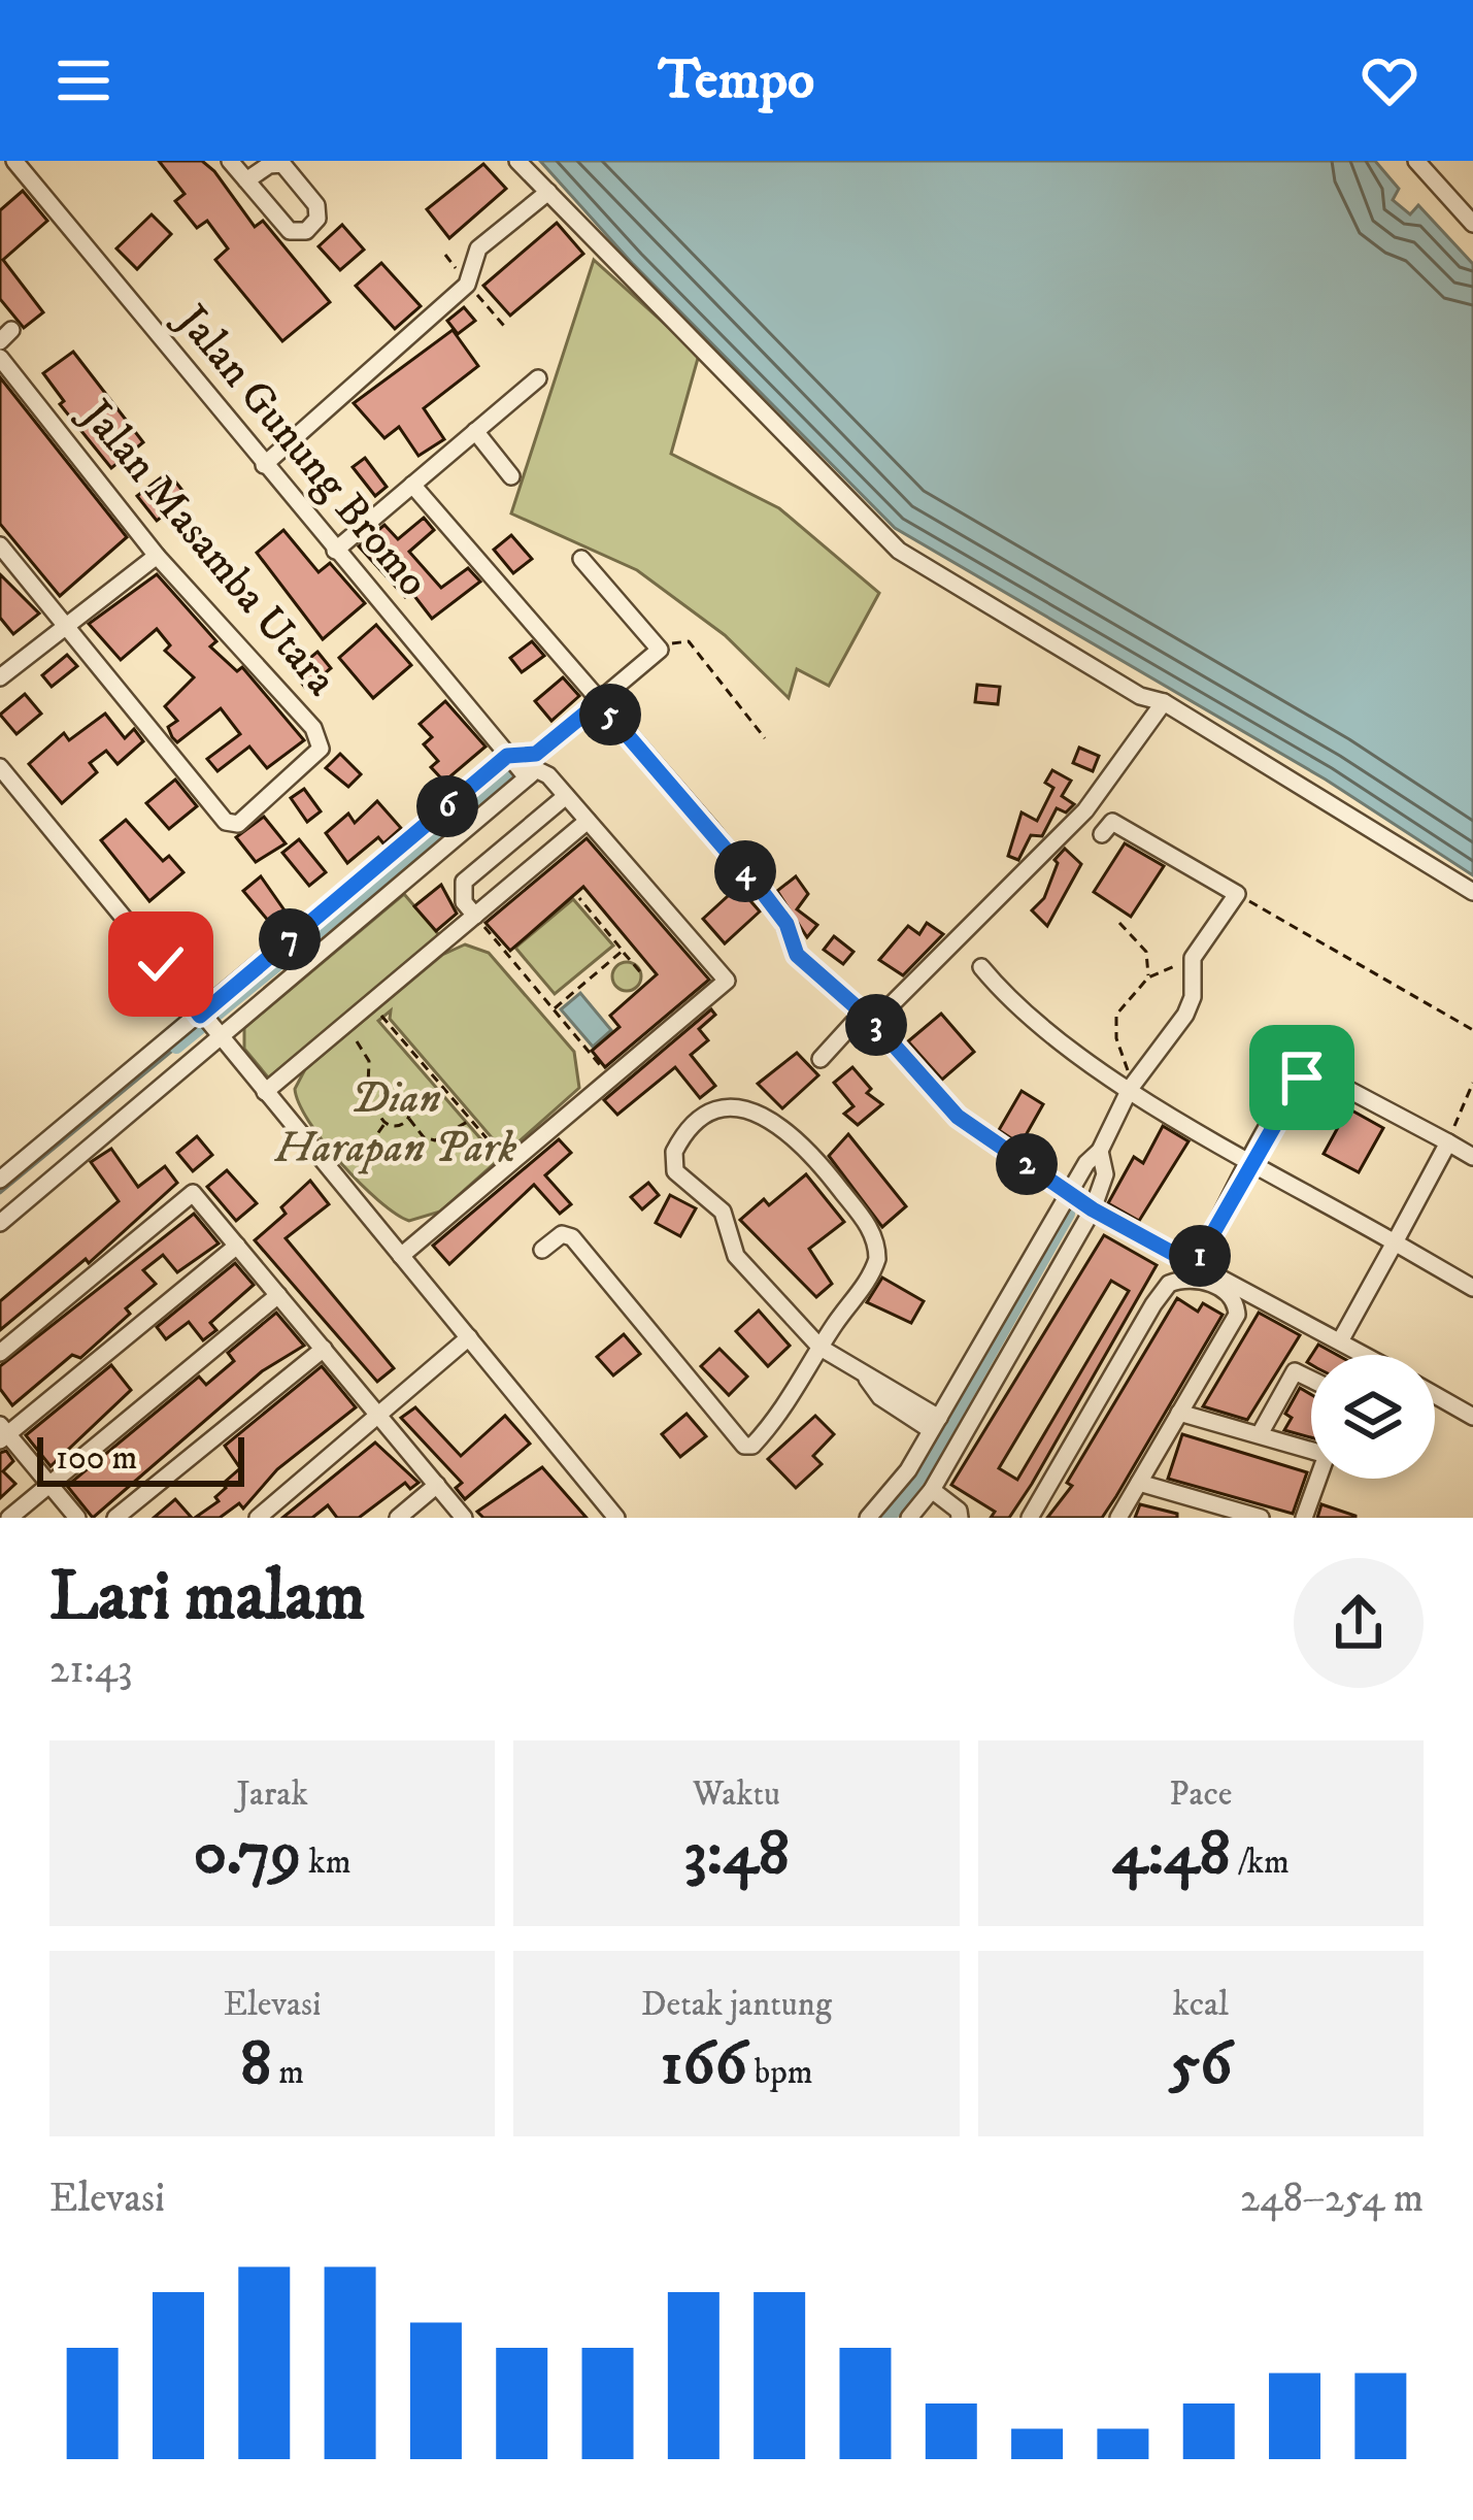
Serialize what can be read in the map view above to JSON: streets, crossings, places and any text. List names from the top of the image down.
{
  "streets": {
    "street": ["Jalan Gunung Bromo", "Jalan Masamba Utara"]
  },
  "parks": ["Dian Harapan Park"],
  "scale_bar": "100 m",
  "page": {
    "header": "Tempo",
    "pins": [
      "5",
      "6",
      "4",
      "7",
      "3",
      "2",
      "1"
    ],
    "scale": "100 m",
    "heading": ["Lari malam", "21:43"],
    "stats": [
      ["Jarak", "0.79 km"],
      ["Waktu", "3:48"],
      ["Pace", "4:48 /km"],
      ["Elevasi", "8 m"],
      ["Detak jantung", "166 bpm"],
      ["kcal", "56"]
    ],
    "chart": ["Elevasi", "248–254 m"]
  }
}
